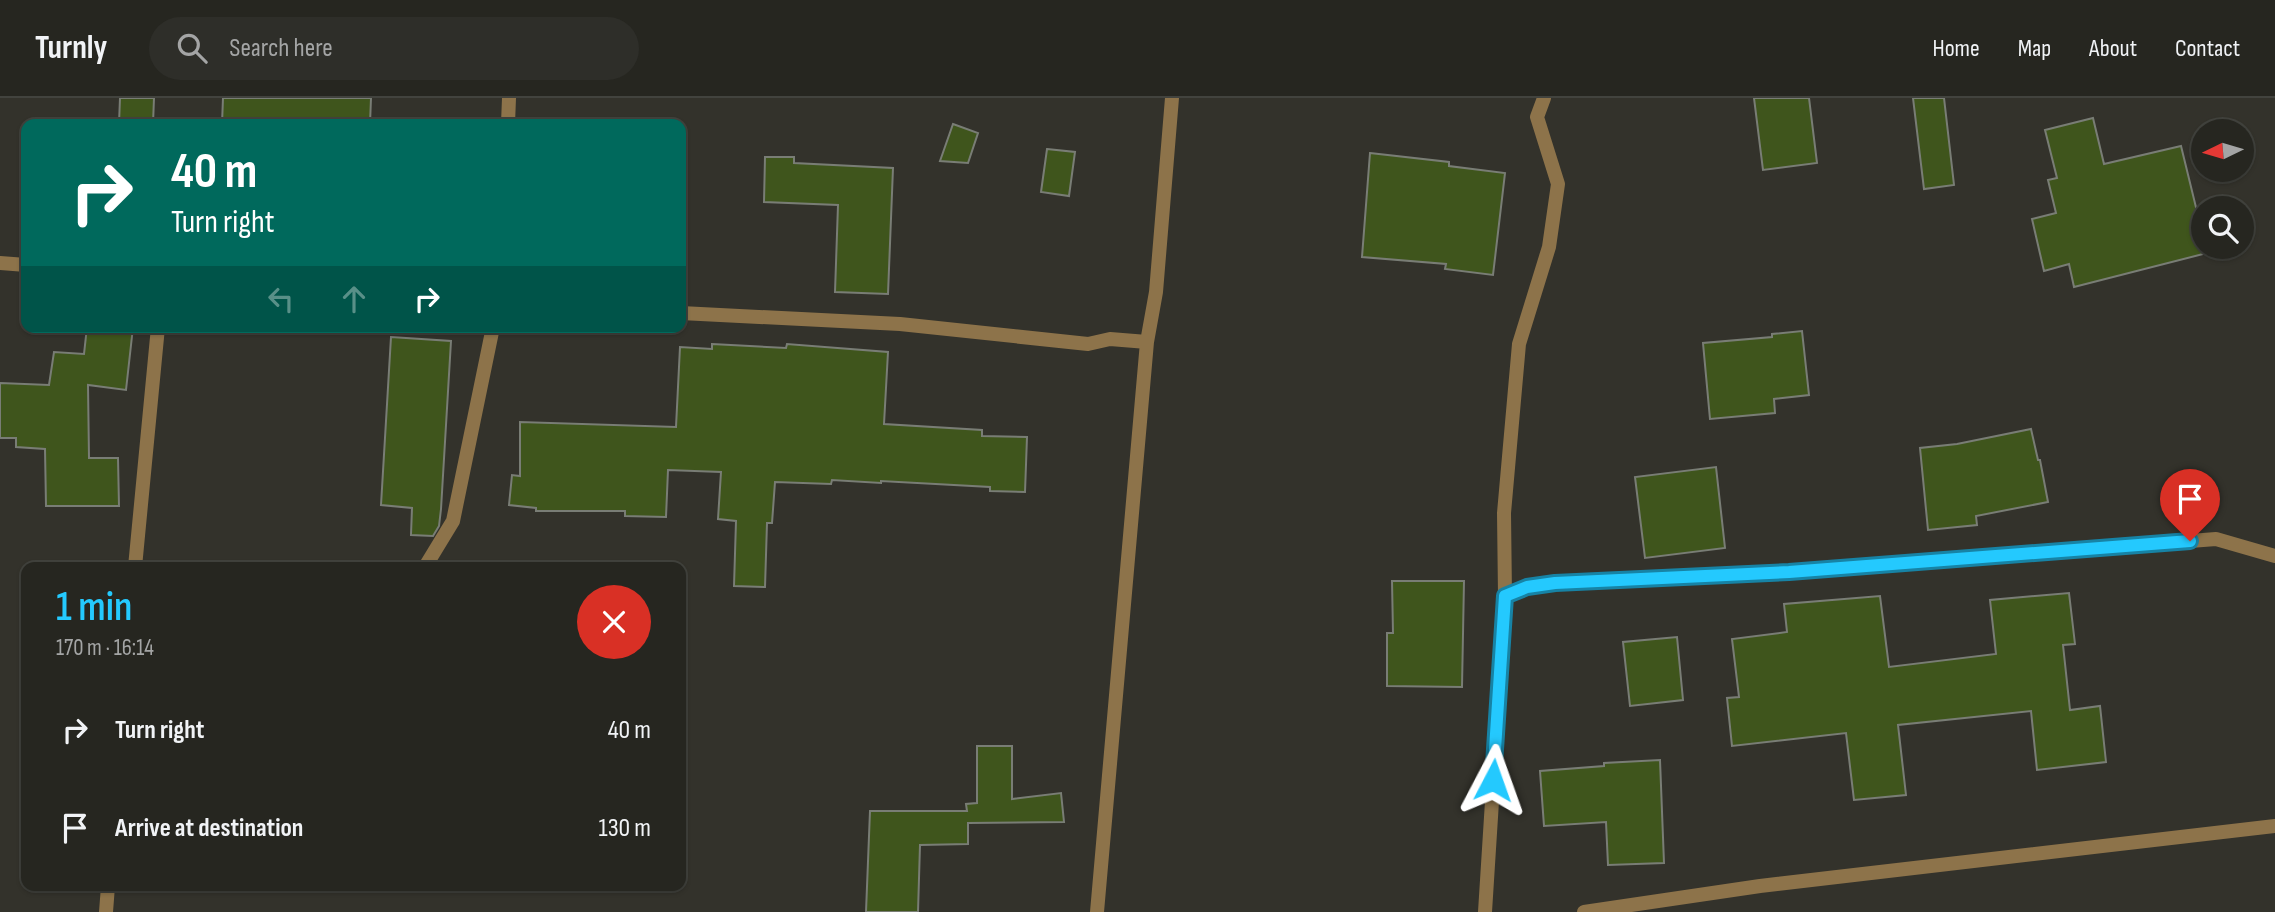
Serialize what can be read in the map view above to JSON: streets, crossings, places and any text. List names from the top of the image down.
{
  "north": "left",
  "page": {
    "header": "Turnly",
    "search": "Search here",
    "nav": [
      "Home",
      "Map",
      "About",
      "Contact"
    ],
    "turn": ["40 m", "Turn right"],
    "heading": ["1 min", "170 m · 16:14"],
    "list": [
      {
        "name": "Turn right",
        "value": "40 m"
      },
      {
        "name": "Arrive at destination",
        "value": "130 m"
      }
    ]
  }
}
